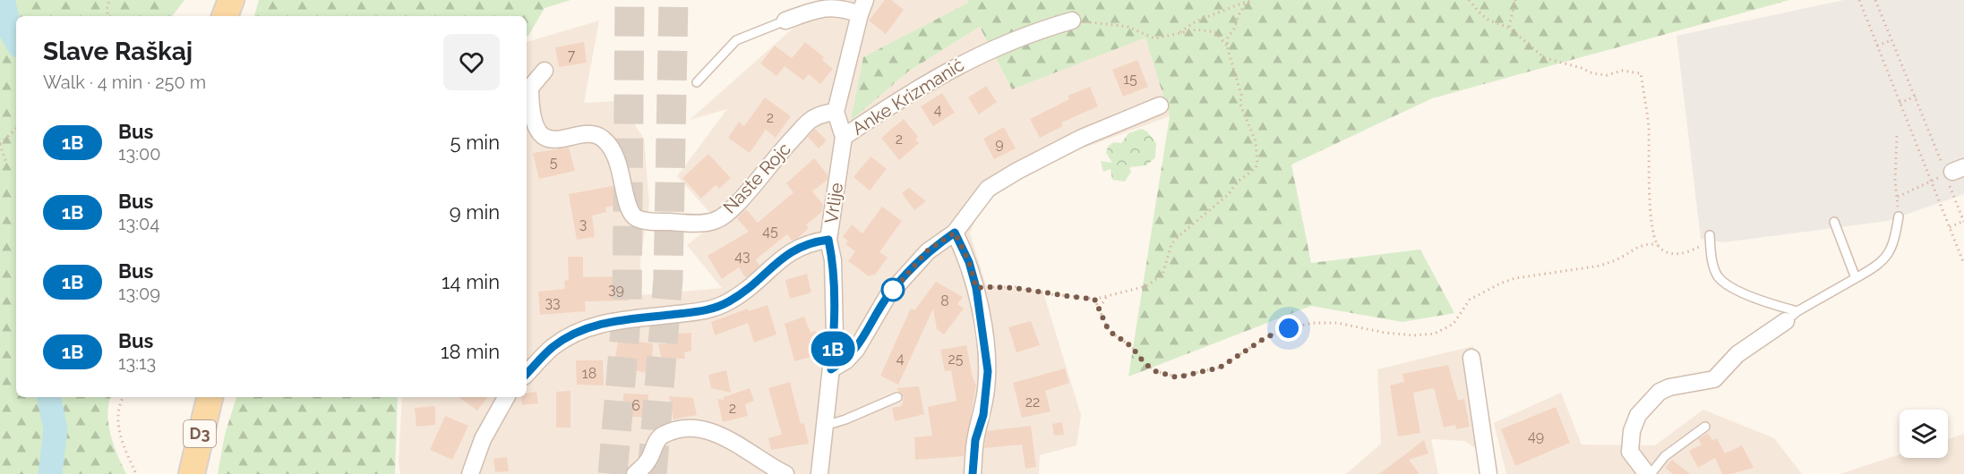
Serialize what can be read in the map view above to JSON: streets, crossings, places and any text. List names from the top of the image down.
{
  "streets": {
    "main road": ["D3"],
    "street": ["Anke Krizmanić", "Naste Rojc", "Vrlije"]
  },
  "crossings": [
    ["Anke Krizmanić", "Vrlije"],
    ["Naste Rojc", "Vrlije"]
  ],
  "lines": ["bus line 1B"],
  "house_numbers": [
    "7",
    "15",
    "4",
    "2",
    "2",
    "9",
    "5",
    "3",
    "45",
    "43",
    "39",
    "8",
    "33",
    "4",
    "25",
    "18",
    "22",
    "6",
    "2",
    "49"
  ],
  "page": {
    "on_map": "1B",
    "heading": ["Slave Raškaj", "Walk · 4 min · 250 m"],
    "list": [
      {
        "mark": "1B",
        "name": "Bus",
        "note": "13:00",
        "value": "5 min"
      },
      {
        "mark": "1B",
        "name": "Bus",
        "note": "13:04",
        "value": "9 min"
      },
      {
        "mark": "1B",
        "name": "Bus",
        "note": "13:09",
        "value": "14 min"
      },
      {
        "mark": "1B",
        "name": "Bus",
        "note": "13:13",
        "value": "18 min"
      }
    ]
  }
}
